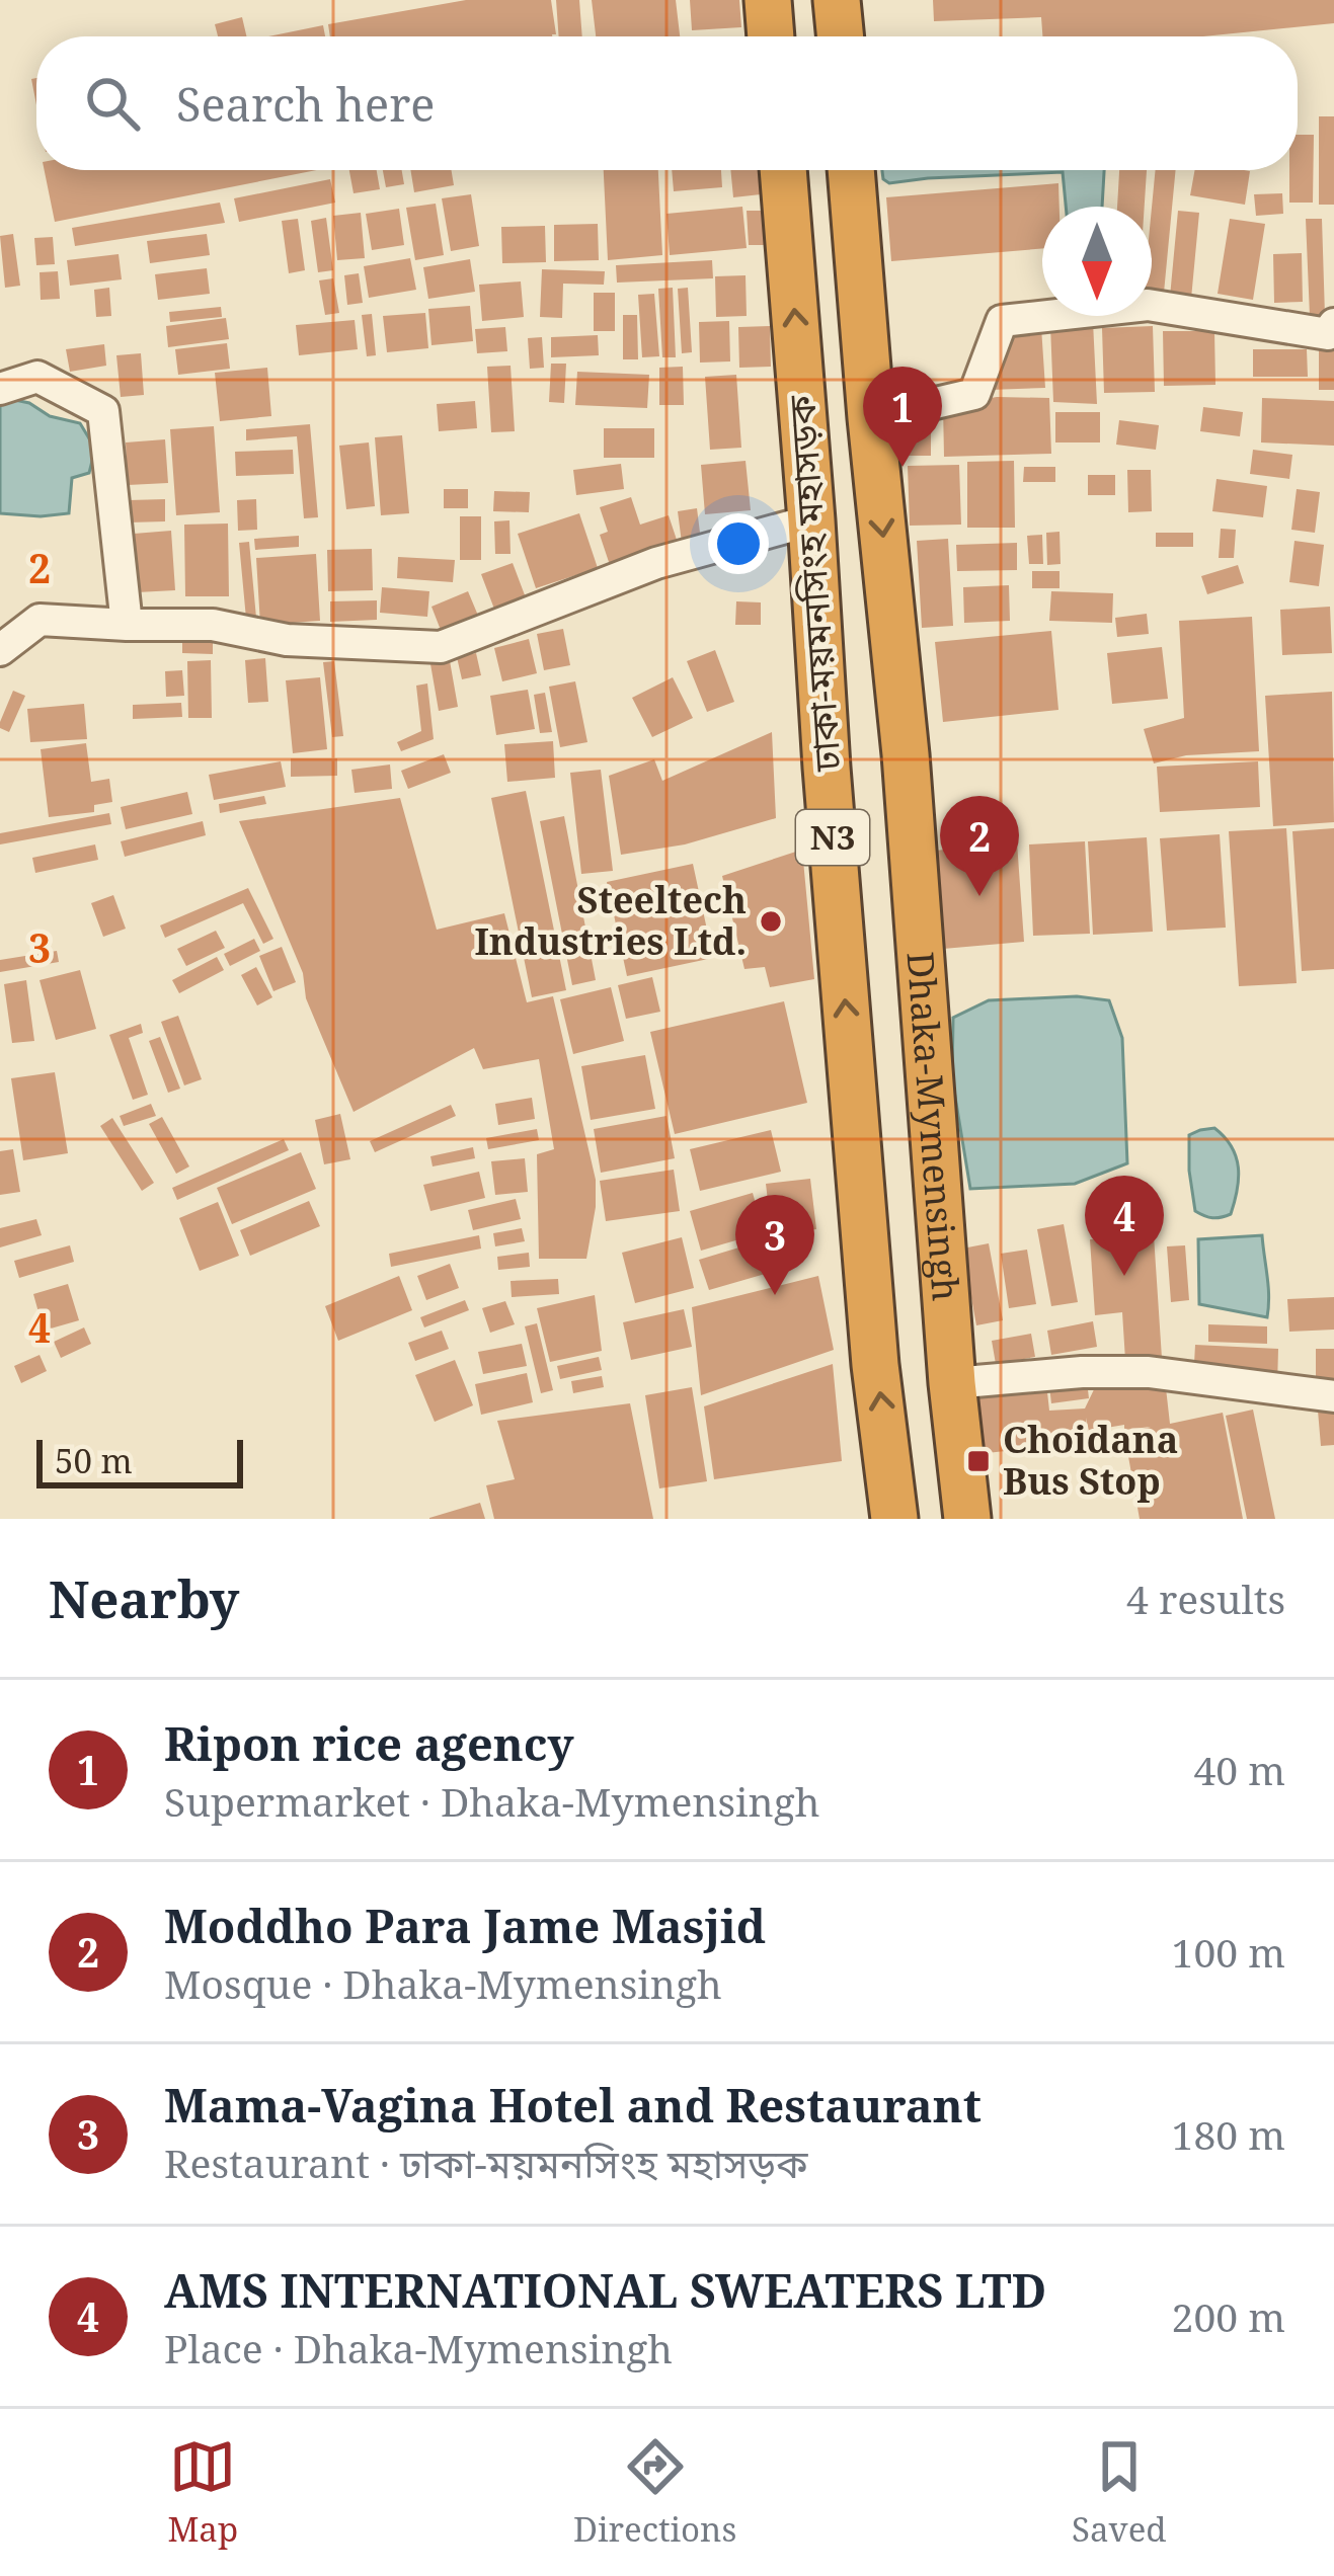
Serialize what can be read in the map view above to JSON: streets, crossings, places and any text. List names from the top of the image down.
{
  "streets": {
    "highway": ["ঢাকা-ময়মনসিংহ মহাসড়ক", "N3", "Dhaka-Mymensingh"]
  },
  "one_way": ["ঢাকা-ময়মনসিংহ মহাসড়ক", "Dhaka-Mymensingh"],
  "places": {
    "other": ["Steeltech Industries Ltd."],
    "transit": ["Choidana Bus Stop"]
  },
  "scale_bar": "50 m",
  "north": "bottom",
  "page": {
    "search": "Search here",
    "pins": [
      "1",
      "2",
      "4",
      "3"
    ],
    "scale": "50 m",
    "heading": ["Nearby", "4 results"],
    "list": [
      {
        "mark": "1",
        "name": "Ripon rice agency",
        "note": "Supermarket · Dhaka-Mymensingh",
        "value": "40 m"
      },
      {
        "mark": "2",
        "name": "Moddho Para Jame Masjid",
        "note": "Mosque · Dhaka-Mymensingh",
        "value": "100 m"
      },
      {
        "mark": "3",
        "name": "Mama-Vagina Hotel and Restaurant",
        "note": "Restaurant · ঢাকা-ময়মনসিংহ মহাসড়ক",
        "value": "180 m"
      },
      {
        "mark": "4",
        "name": "AMS INTERNATIONAL SWEATERS LTD",
        "note": "Place · Dhaka-Mymensingh",
        "value": "200 m"
      }
    ],
    "nav": ["Map", "Directions", "Saved"]
  },
  "grid": {
    "rows": ["2", "3", "4"]
  }
}
